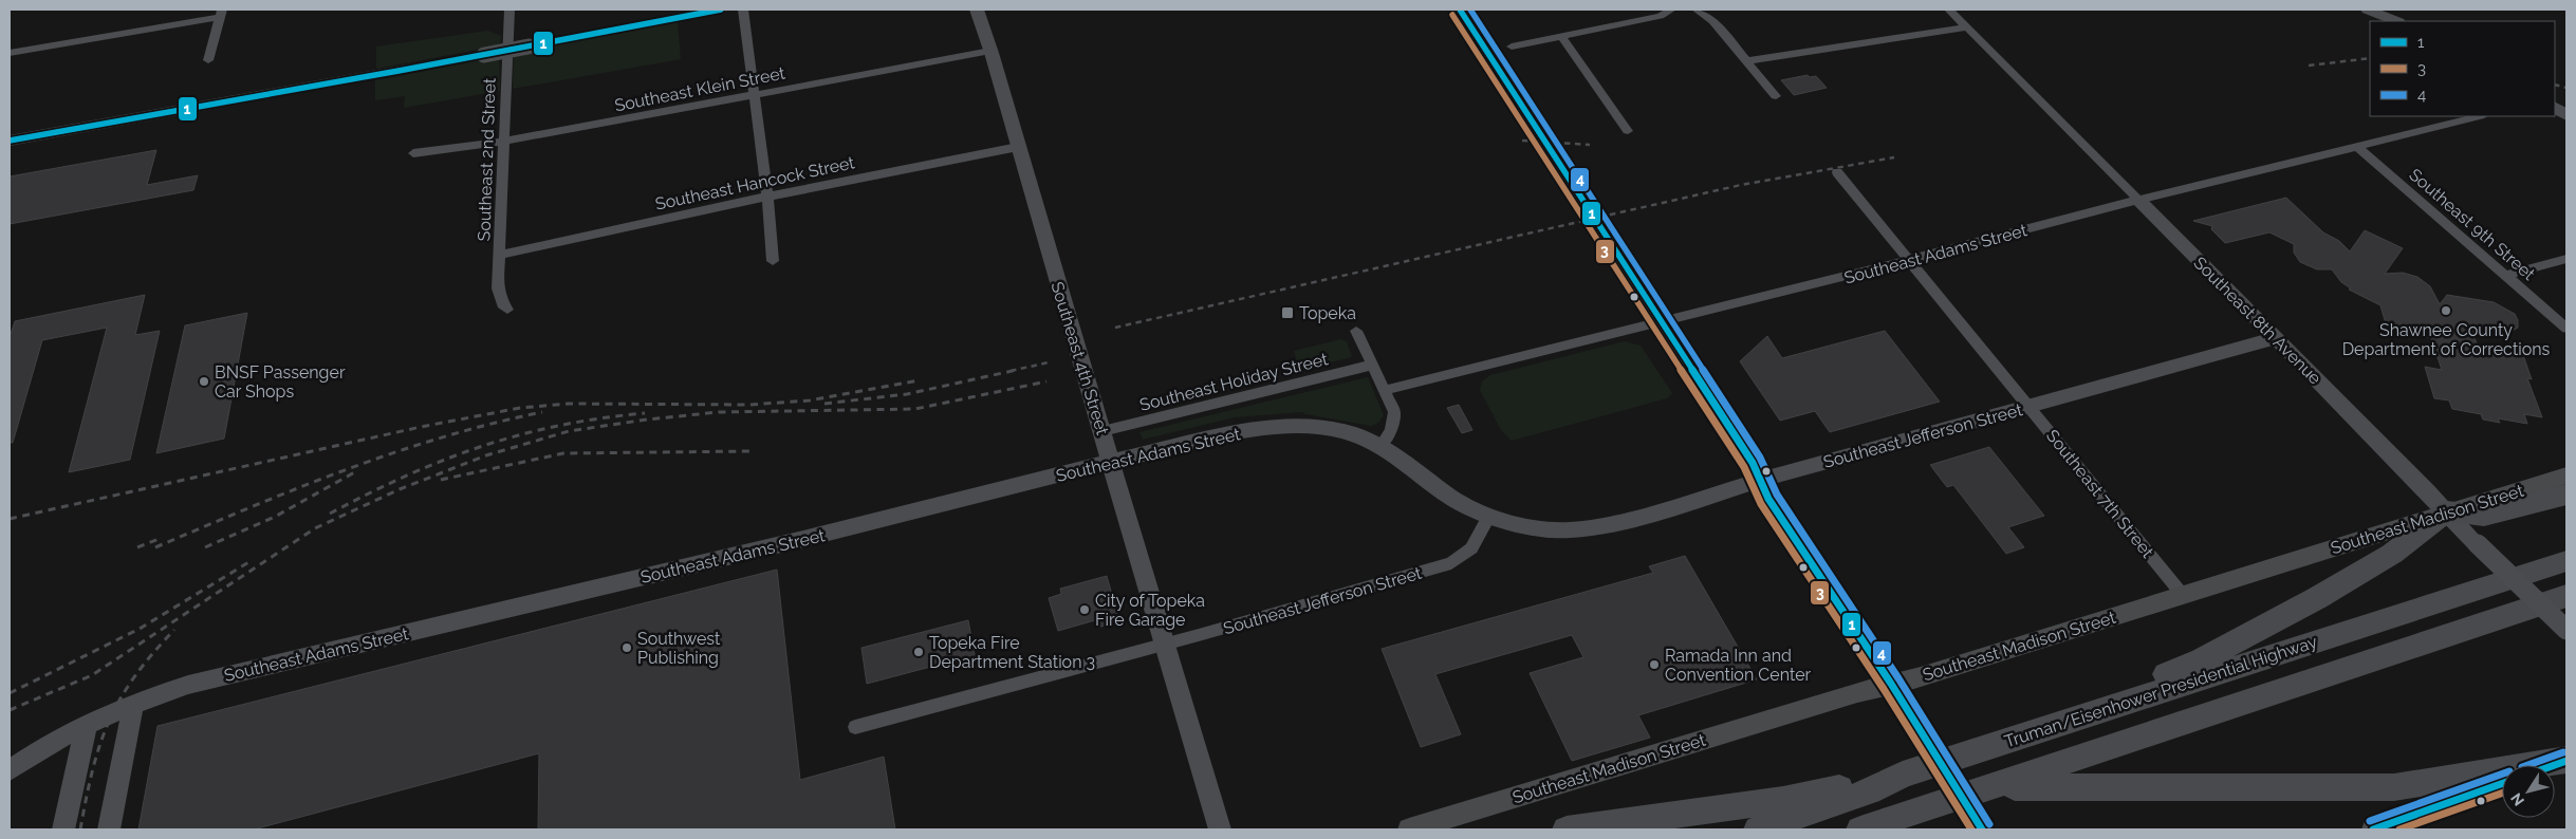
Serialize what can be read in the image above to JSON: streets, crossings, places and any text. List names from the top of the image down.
{
  "streets": {
    "highway": ["Truman/Eisenhower Presidential Highway"],
    "main road": ["Southeast Madison Street"],
    "street": [
      "Southeast Klein Street",
      "Southeast 2nd Street",
      "Southeast Hancock Street",
      "Southeast 9th Street",
      "Southeast Adams Street",
      "Southeast 8th Avenue",
      "Southeast 4th Street",
      "Southeast Holiday Street",
      "Southeast Jefferson Street",
      "Southeast 7th Street"
    ]
  },
  "crossings": [
    ["Southeast Klein Street", "Southeast 2nd Street"],
    ["Southeast Klein Street", "Southeast 4th Street"],
    ["Southeast 2nd Street", "Southeast Hancock Street"],
    ["Southeast Hancock Street", "Southeast 4th Street"],
    ["Southeast 9th Street", "Southeast Adams Street"],
    ["Southeast Adams Street", "Southeast 8th Avenue"],
    ["Southeast Adams Street", "Southeast 4th Street"],
    ["Southeast Adams Street", "Southeast Jefferson Street"],
    ["Southeast Adams Street", "Southeast 7th Street"],
    ["Southeast 8th Avenue", "Southeast Jefferson Street"],
    ["Southeast 8th Avenue", "Southeast Madison Street"],
    ["Southeast 4th Street", "Southeast Holiday Street"],
    ["Southeast 4th Street", "Southeast Jefferson Street"],
    ["Southeast Jefferson Street", "Southeast 7th Street"],
    ["Southeast 7th Street", "Southeast Madison Street"]
  ],
  "places": {
    "other": [
      "Shawnee County Department of Corrections",
      "BNSF Passenger Car Shops",
      "City of Topeka Fire Garage",
      "Southwest Publishing",
      "Topeka Fire Department Station 3",
      "Ramada Inn and Convention Center"
    ],
    "transit": ["Topeka"]
  },
  "lines": ["transit line 1", "transit line 4", "transit line 3"],
  "legend": ["1", "3", "4"],
  "north": "bottom left"
}
